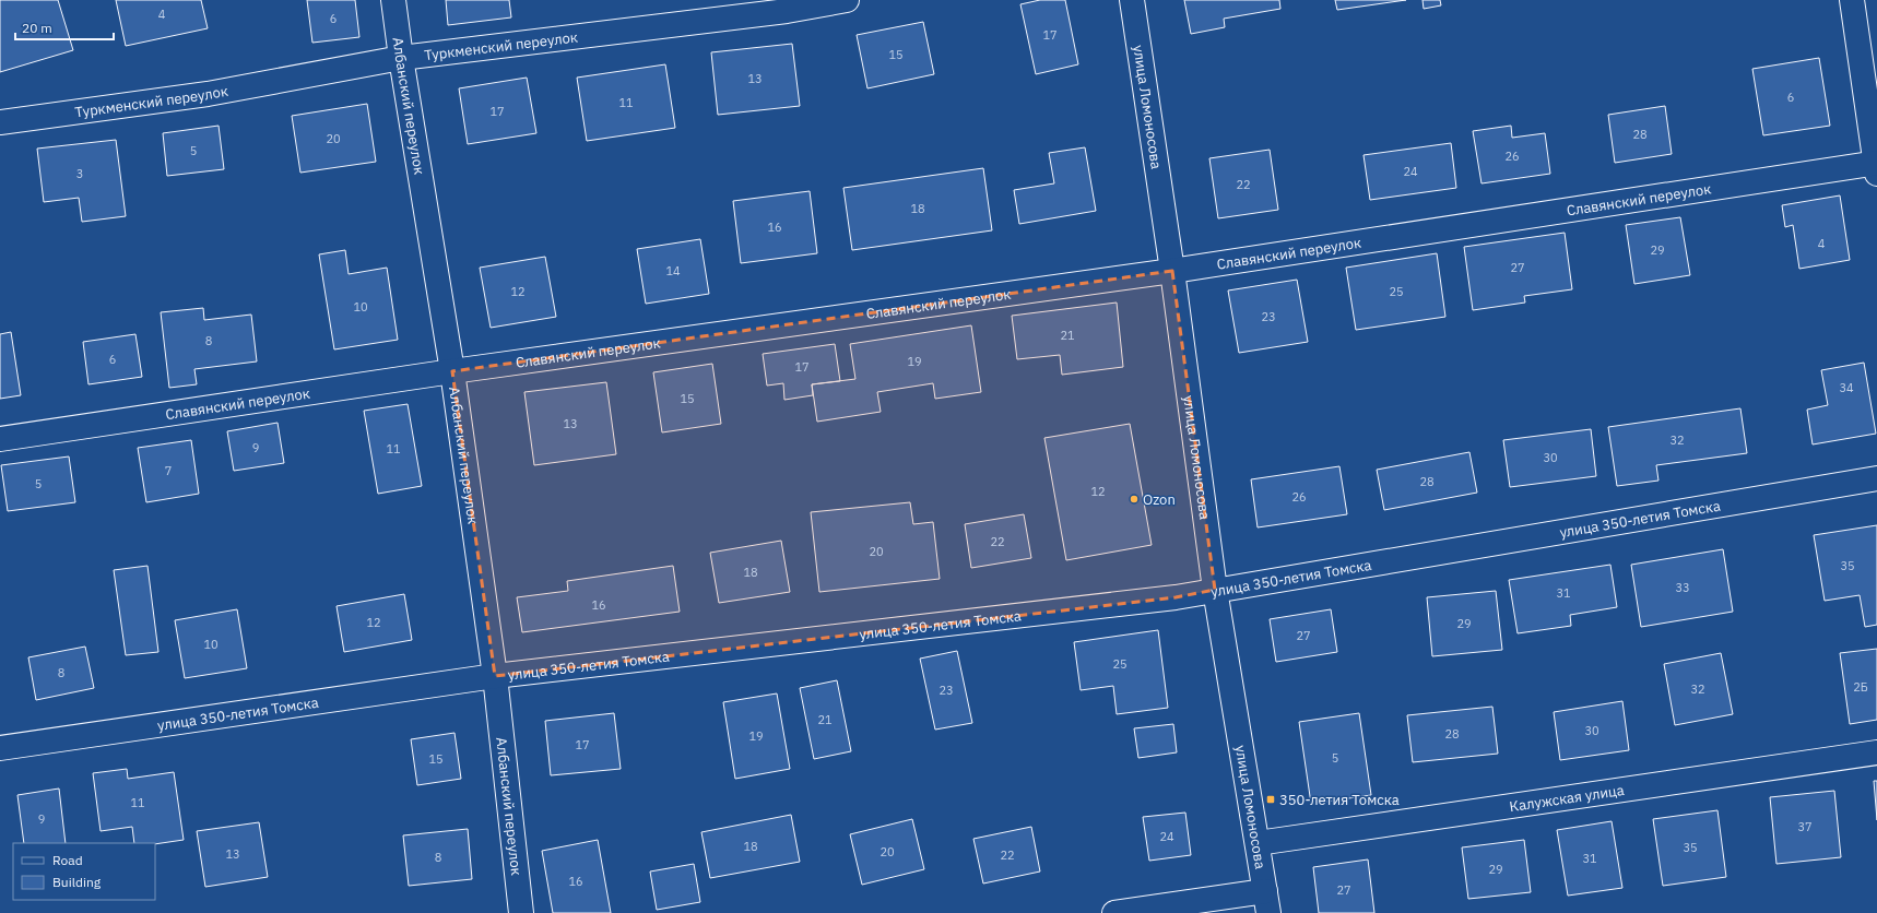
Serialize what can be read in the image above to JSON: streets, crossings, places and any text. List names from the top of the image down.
{
  "streets": {
    "street": [
      "Туркменский переулок",
      "Албанский переулок",
      "улица Ломоносова",
      "Славянский переулок",
      "улица 350-летия Томска",
      "Калужская улица"
    ]
  },
  "crossings": [
    ["Туркменский переулок", "Албанский переулок"],
    ["Албанский переулок", "Славянский переулок"],
    ["Албанский переулок", "улица 350-летия Томска"],
    ["улица Ломоносова", "Славянский переулок"],
    ["улица Ломоносова", "улица 350-летия Томска"],
    ["улица Ломоносова", "Калужская улица"]
  ],
  "places": {
    "other": ["Ozon"],
    "transit": ["350-летия Томска"]
  },
  "house_numbers": [
    "4",
    "6",
    "17",
    "15",
    "13",
    "6",
    "11",
    "17",
    "28",
    "20",
    "5",
    "26",
    "24",
    "3",
    "22",
    "18",
    "16",
    "4",
    "29",
    "27",
    "14",
    "12",
    "25",
    "10",
    "23",
    "21",
    "8",
    "6",
    "19",
    "17",
    "34",
    "15",
    "13",
    "32",
    "9",
    "11",
    "30",
    "7",
    "28",
    "5",
    "12",
    "26",
    "22",
    "20",
    "35",
    "18",
    "33",
    "31",
    "16",
    "12",
    "29",
    "27",
    "10",
    "25",
    "8",
    "2Б",
    "32",
    "23",
    "21",
    "30",
    "28",
    "19",
    "17",
    "5",
    "15",
    "11",
    "9",
    "37",
    "24",
    "18",
    "35",
    "20",
    "13",
    "22",
    "8",
    "31",
    "29",
    "16",
    "27"
  ],
  "legend": ["Road", "Building"],
  "scale_bar": "20 m"
}
